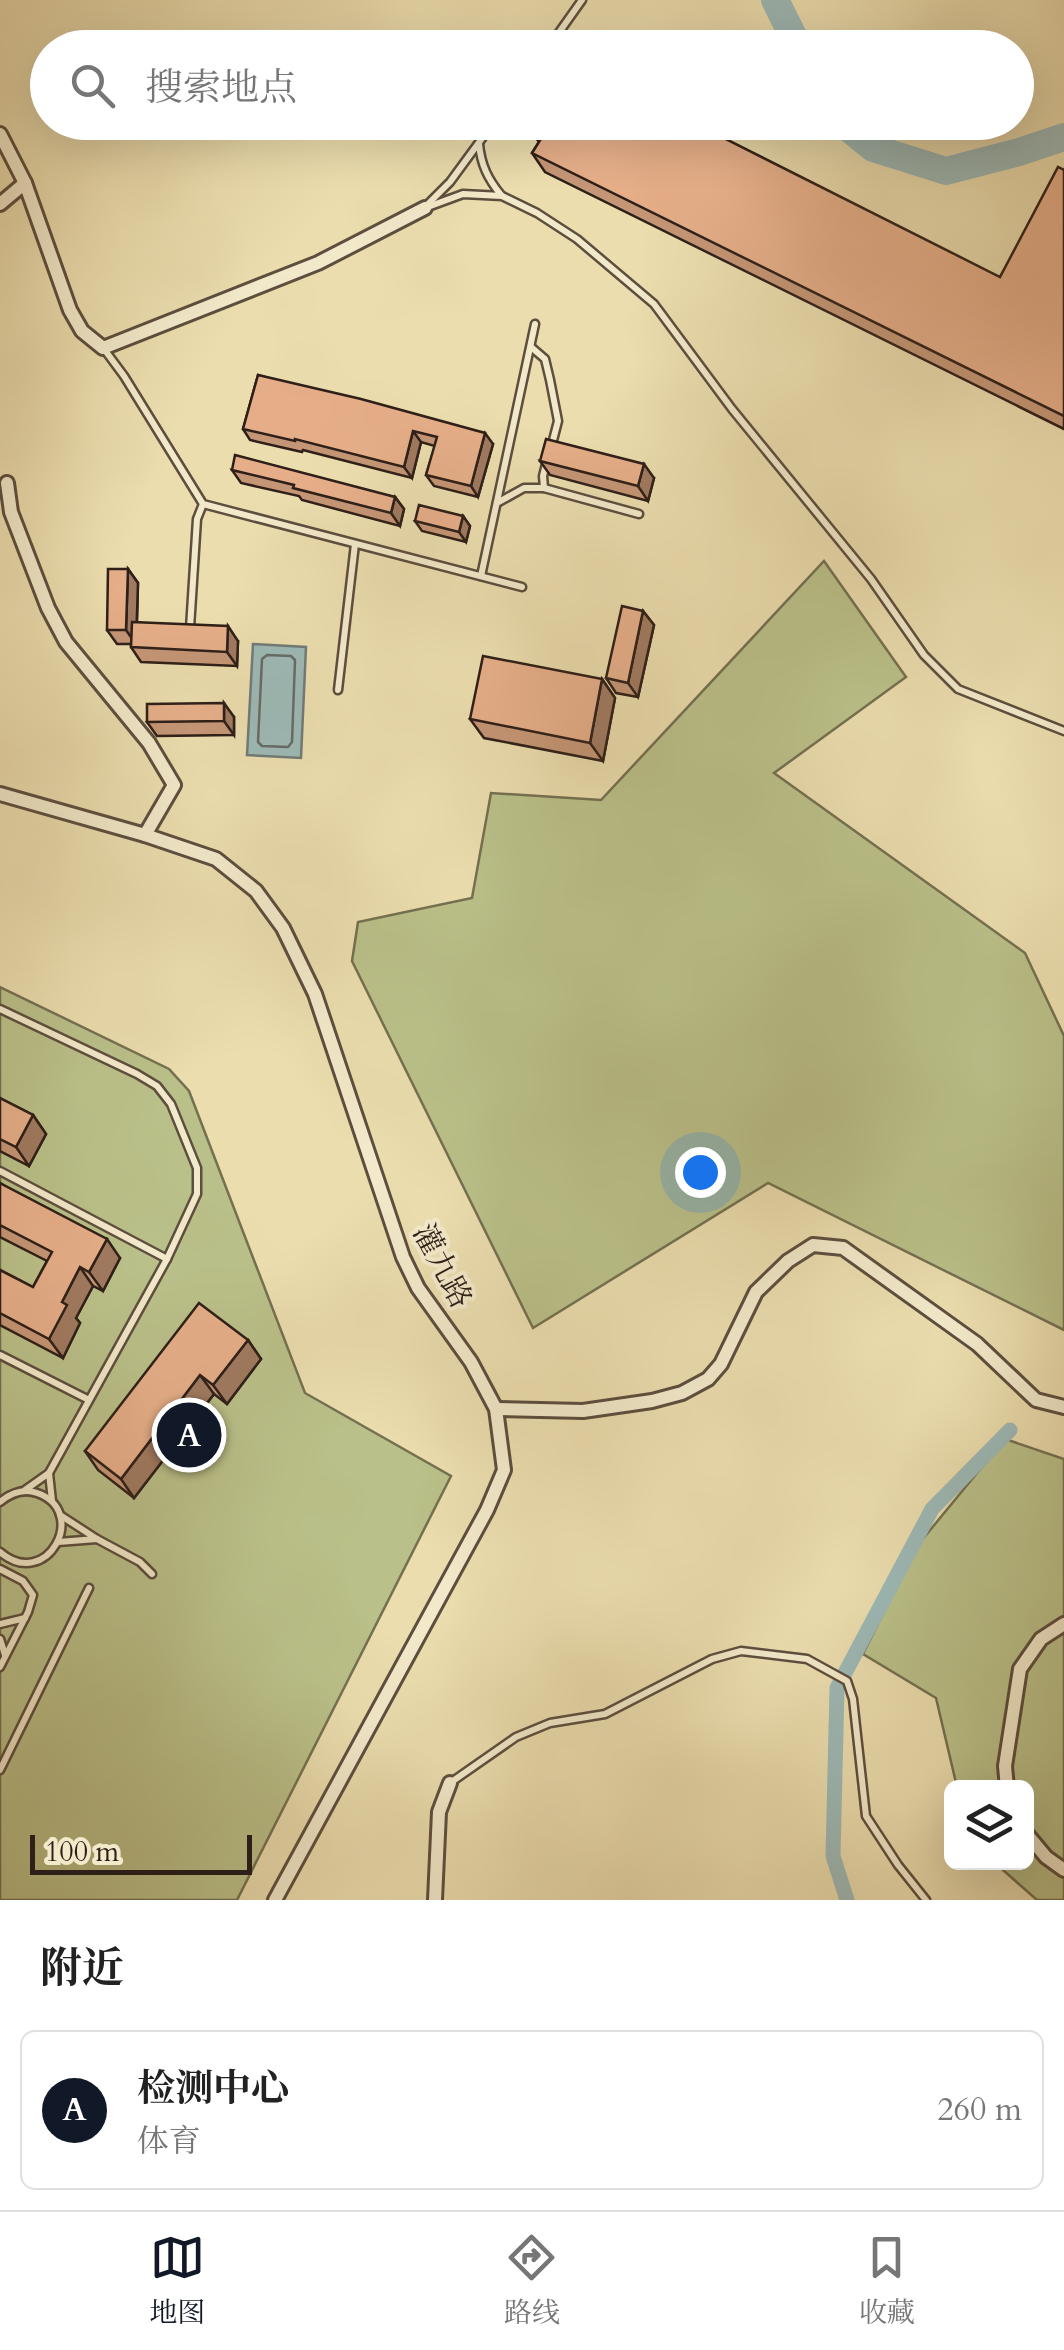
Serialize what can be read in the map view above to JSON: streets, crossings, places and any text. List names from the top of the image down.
{
  "streets": {
    "street": ["灌九路"]
  },
  "scale_bar": "100 m",
  "page": {
    "search": "搜索地点",
    "pins": "A",
    "scale": "100 m",
    "heading": "附近",
    "list": [
      {
        "mark": "A",
        "name": "检测中心",
        "note": "体育",
        "value": "260 m"
      }
    ],
    "nav": ["地图", "路线", "收藏"]
  }
}
